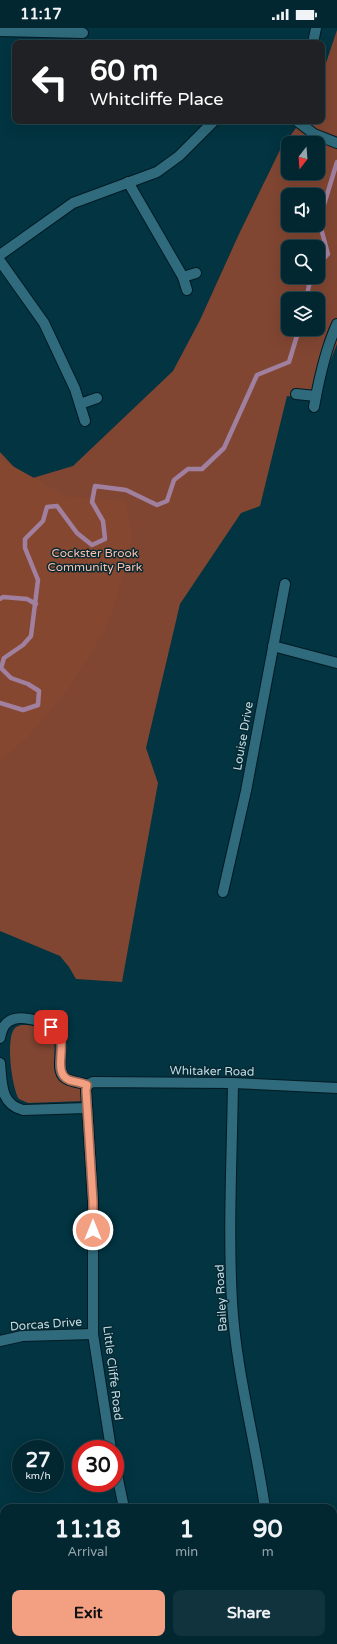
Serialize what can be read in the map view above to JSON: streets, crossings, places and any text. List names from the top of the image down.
{
  "streets": {
    "street": [
      "Louise Drive",
      "Whitaker Road",
      "Bailey Road",
      "Dorcas Drive",
      "Little Cliffe Road"
    ]
  },
  "crossings": [
    ["Whitaker Road", "Bailey Road"],
    ["Whitaker Road", "Little Cliffe Road"],
    ["Dorcas Drive", "Little Cliffe Road"]
  ],
  "parks": ["Cockster Brook Community Park"],
  "north": "bottom",
  "page": {
    "status": "11:17",
    "turn": ["60 m", "Whitcliffe Place"],
    "speed": "27 km/h",
    "limit": "30",
    "eta": [
      "11:18",
      "Arrival",
      "1",
      "min",
      "90",
      "m"
    ],
    "buttons": ["Exit", "Share"]
  }
}
